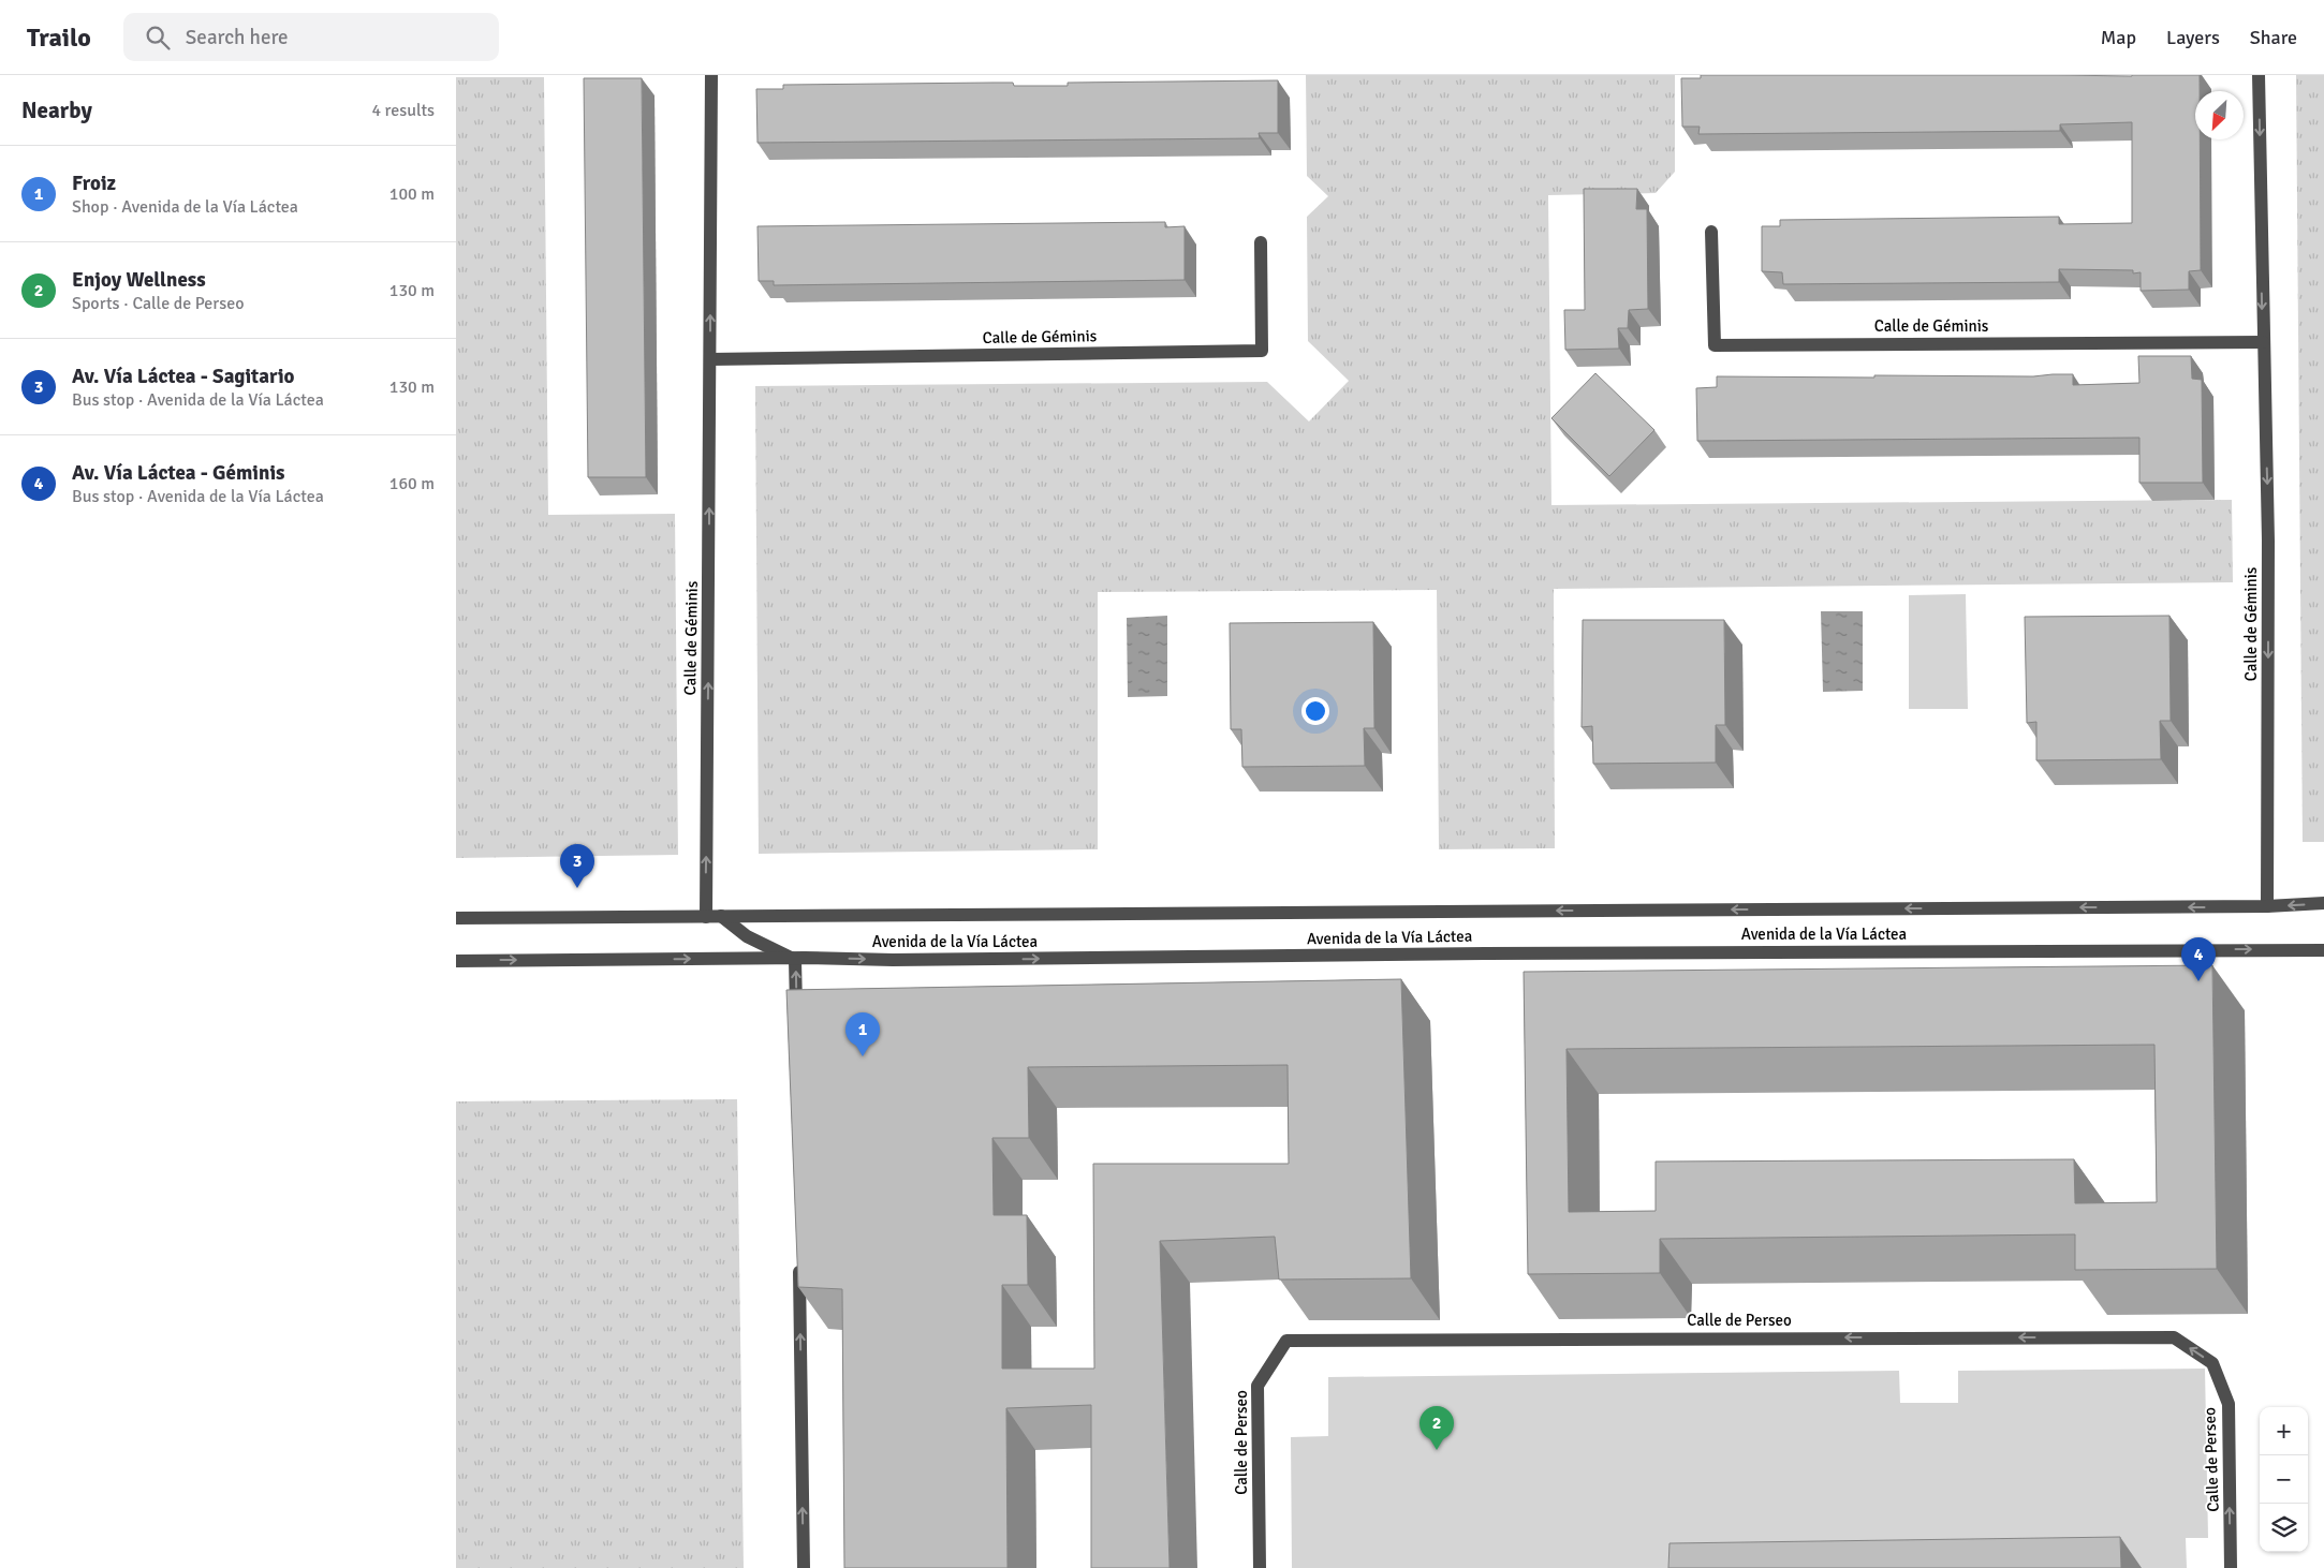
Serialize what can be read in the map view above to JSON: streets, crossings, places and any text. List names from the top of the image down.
{
  "streets": {
    "street": ["Calle de Géminis", "Avenida de la Vía Láctea", "Calle de Perseo"]
  },
  "crossings": [
    ["Calle de Géminis", "Avenida de la Vía Láctea"]
  ],
  "north": "bottom left",
  "page": {
    "header": "Trailo",
    "search": "Search here",
    "nav": ["Map", "Layers", "Share"],
    "heading": ["Nearby", "4 results"],
    "list": [
      {
        "mark": "1",
        "name": "Froiz",
        "note": "Shop · Avenida de la Vía Láctea",
        "value": "100 m"
      },
      {
        "mark": "2",
        "name": "Enjoy Wellness",
        "note": "Sports · Calle de Perseo",
        "value": "130 m"
      },
      {
        "mark": "3",
        "name": "Av. Vía Láctea - Sagitario",
        "note": "Bus stop · Avenida de la Vía Láctea",
        "value": "130 m"
      },
      {
        "mark": "4",
        "name": "Av. Vía Láctea - Géminis",
        "note": "Bus stop · Avenida de la Vía Láctea",
        "value": "160 m"
      }
    ],
    "pins": [
      "3",
      "4",
      "1",
      "2"
    ],
    "map_buttons": ["+", "−"]
  }
}
